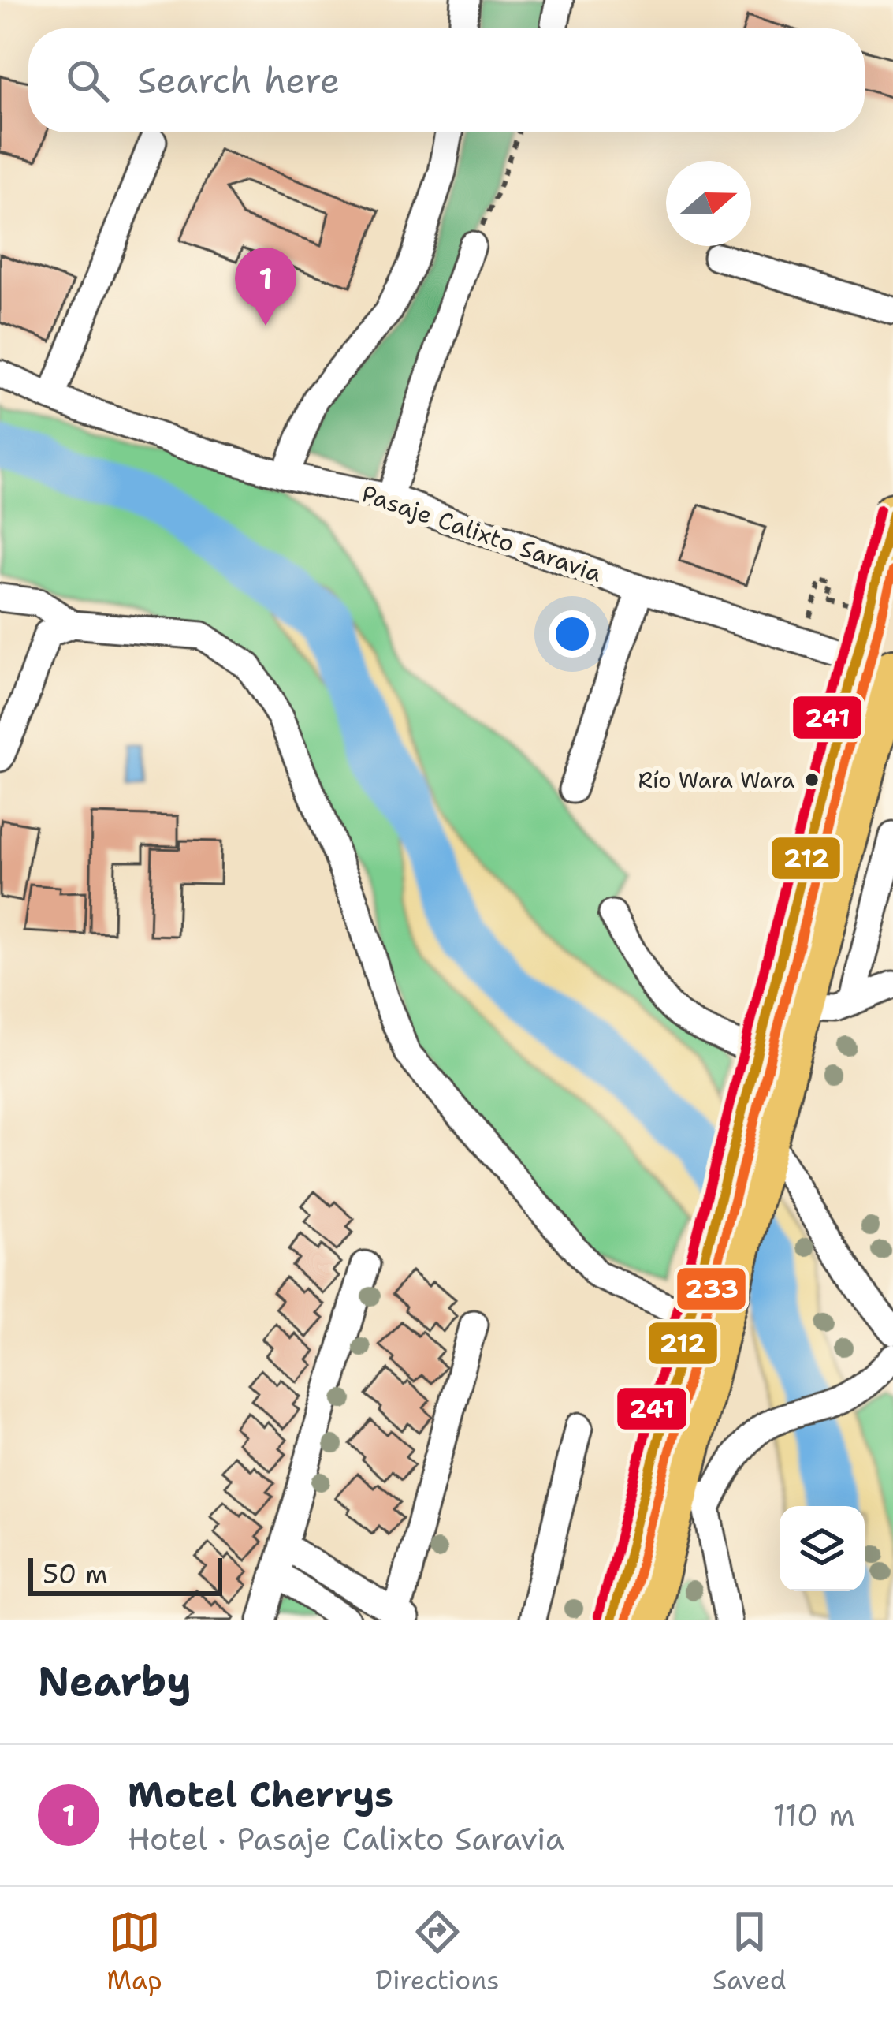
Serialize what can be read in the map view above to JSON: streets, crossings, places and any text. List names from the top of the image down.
{
  "streets": {
    "street": ["Pasaje Calixto Saravia"]
  },
  "places": ["Río Wara Wara"],
  "lines": ["transit line 241", "transit line 212", "transit line 233"],
  "scale_bar": "50 m",
  "north": "right",
  "page": {
    "search": "Search here",
    "pins": "1",
    "scale": "50 m",
    "heading": "Nearby",
    "list": [
      {
        "mark": "1",
        "name": "Motel Cherrys",
        "note": "Hotel · Pasaje Calixto Saravia",
        "value": "110 m"
      }
    ],
    "nav": ["Map", "Directions", "Saved"]
  }
}
